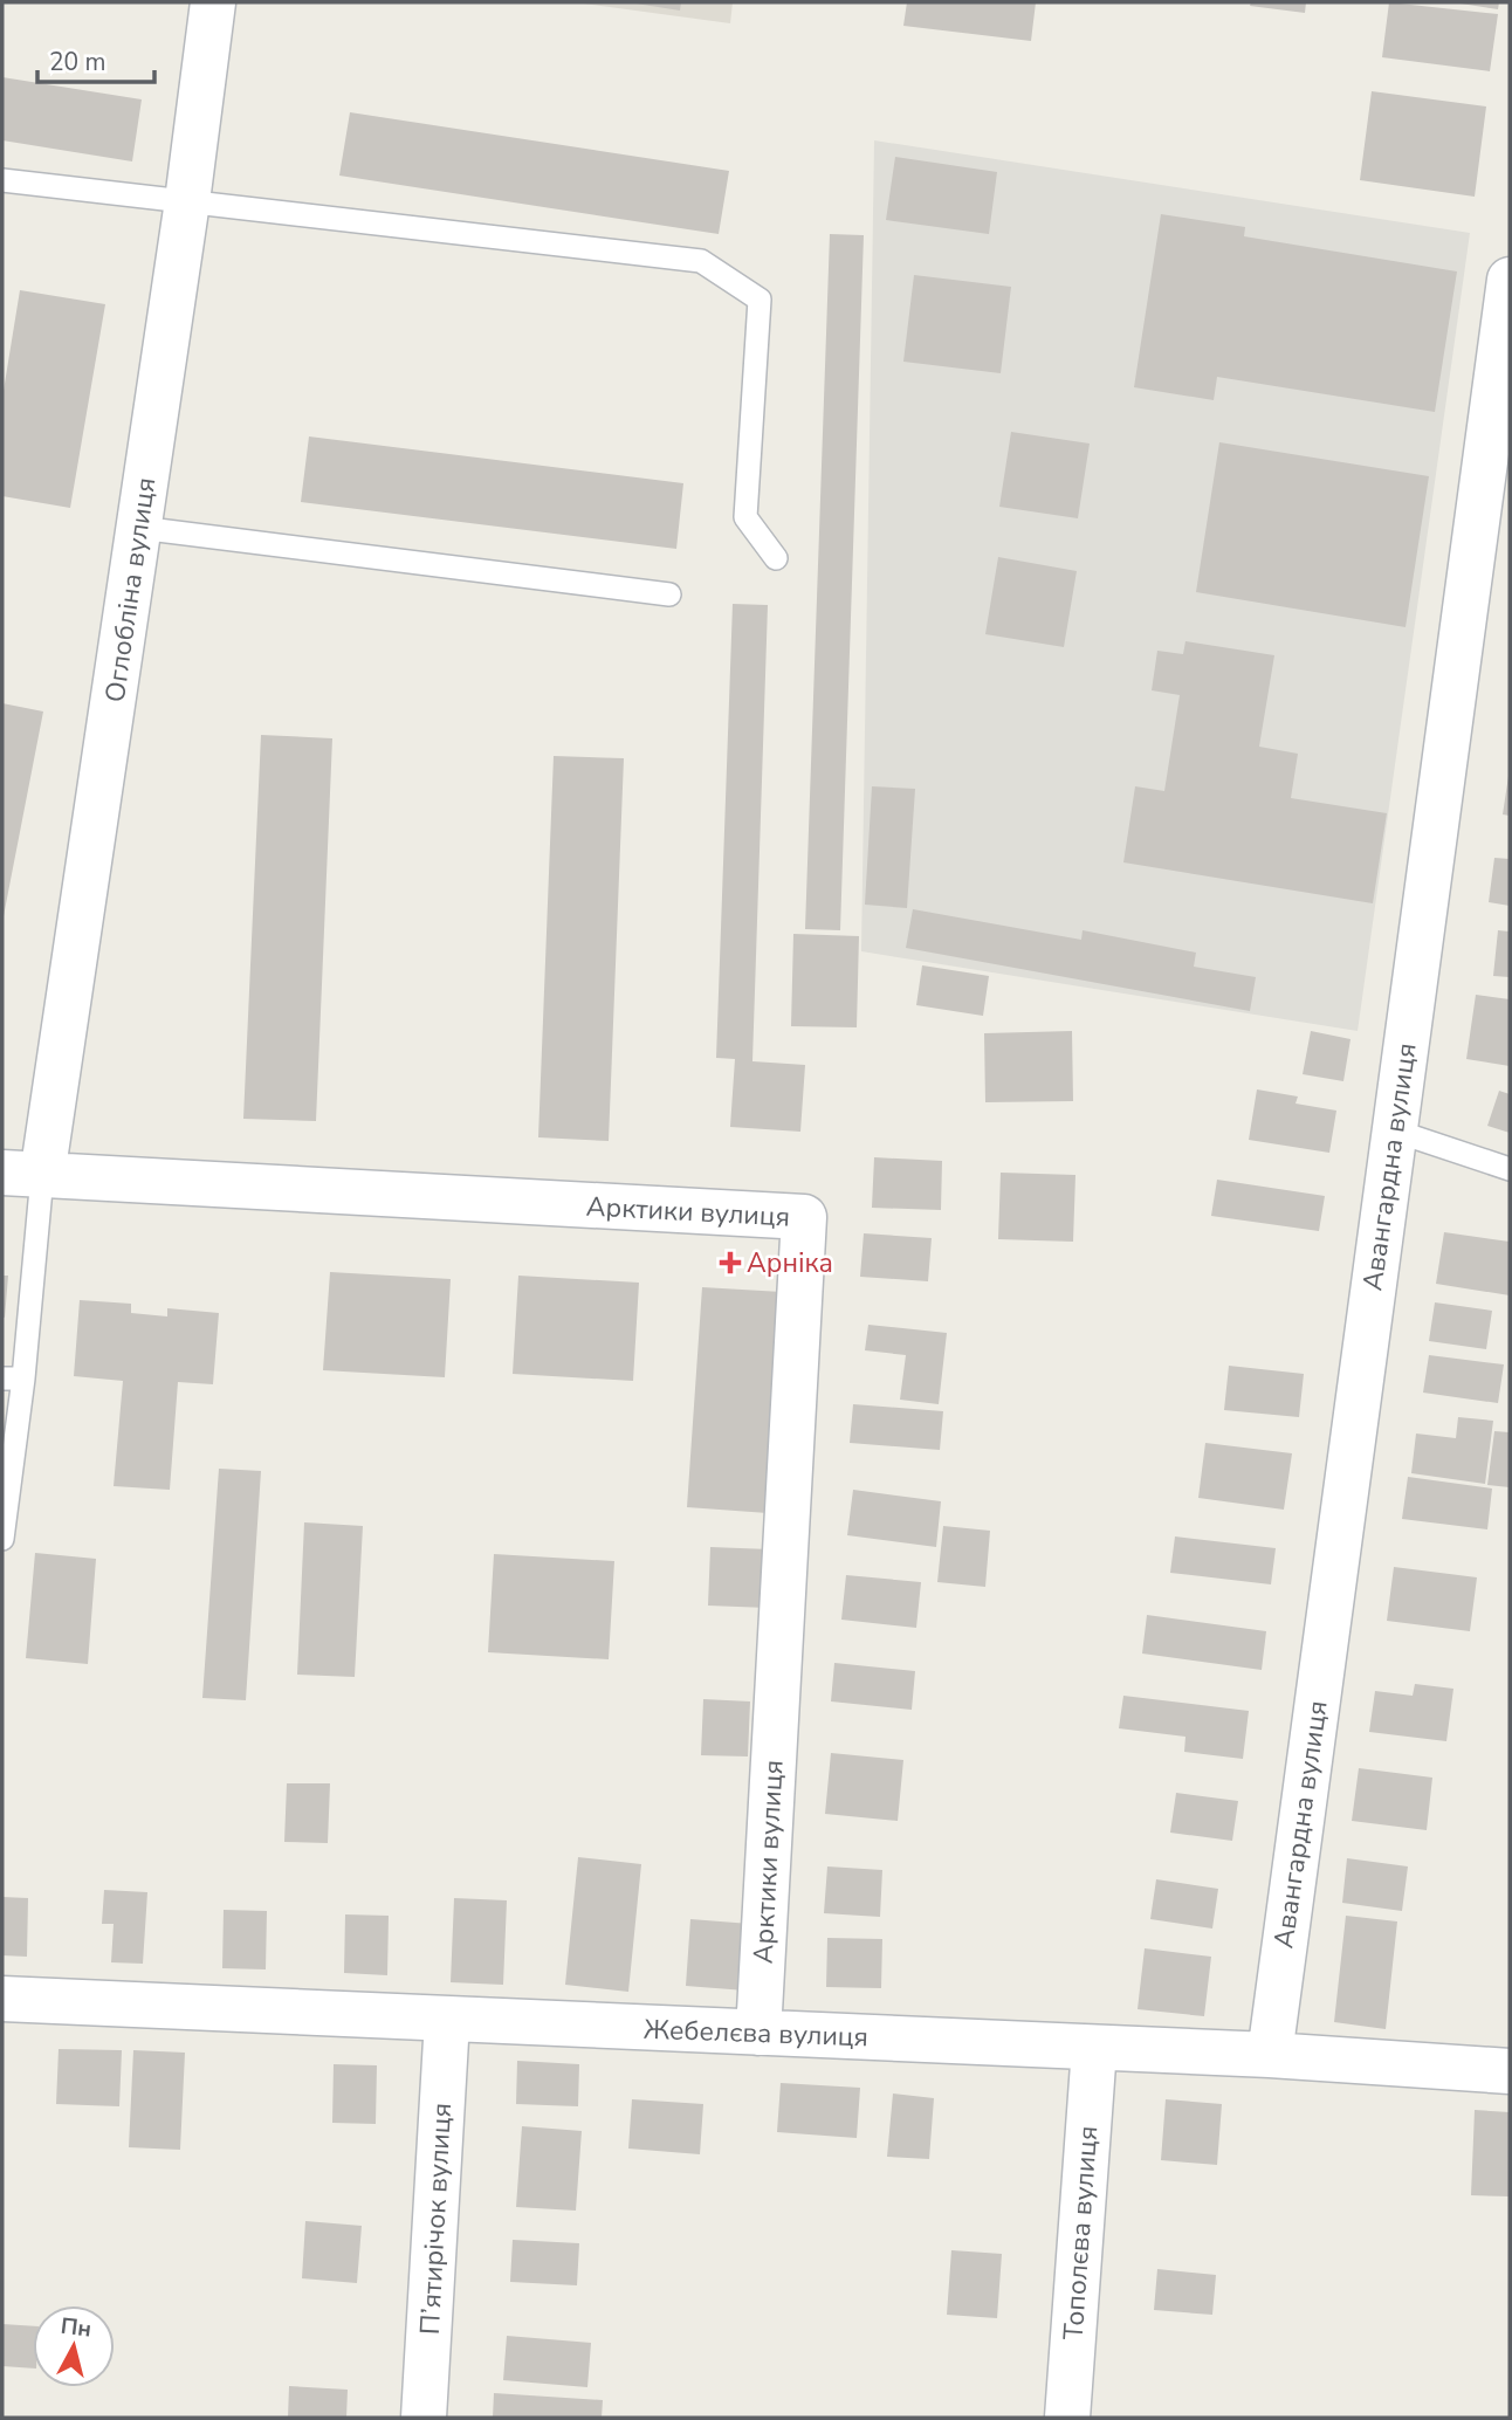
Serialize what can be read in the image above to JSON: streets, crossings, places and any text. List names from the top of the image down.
{
  "streets": {
    "street": [
      "Оглобліна вулиця",
      "Авангардна вулиця",
      "Арктики вулиця",
      "Жебелєва вулиця",
      "П’ятирічок вулиця",
      "Тополєва вулиця"
    ]
  },
  "crossings": [
    ["Оглобліна вулиця", "Арктики вулиця"],
    ["Авангардна вулиця", "Жебелєва вулиця"],
    ["Арктики вулиця", "Жебелєва вулиця"],
    ["Жебелєва вулиця", "П’ятирічок вулиця"],
    ["Жебелєва вулиця", "Тополєва вулиця"]
  ],
  "places": {
    "health": ["Арніка"]
  },
  "scale_bar": "20 m",
  "north": "top"
}
